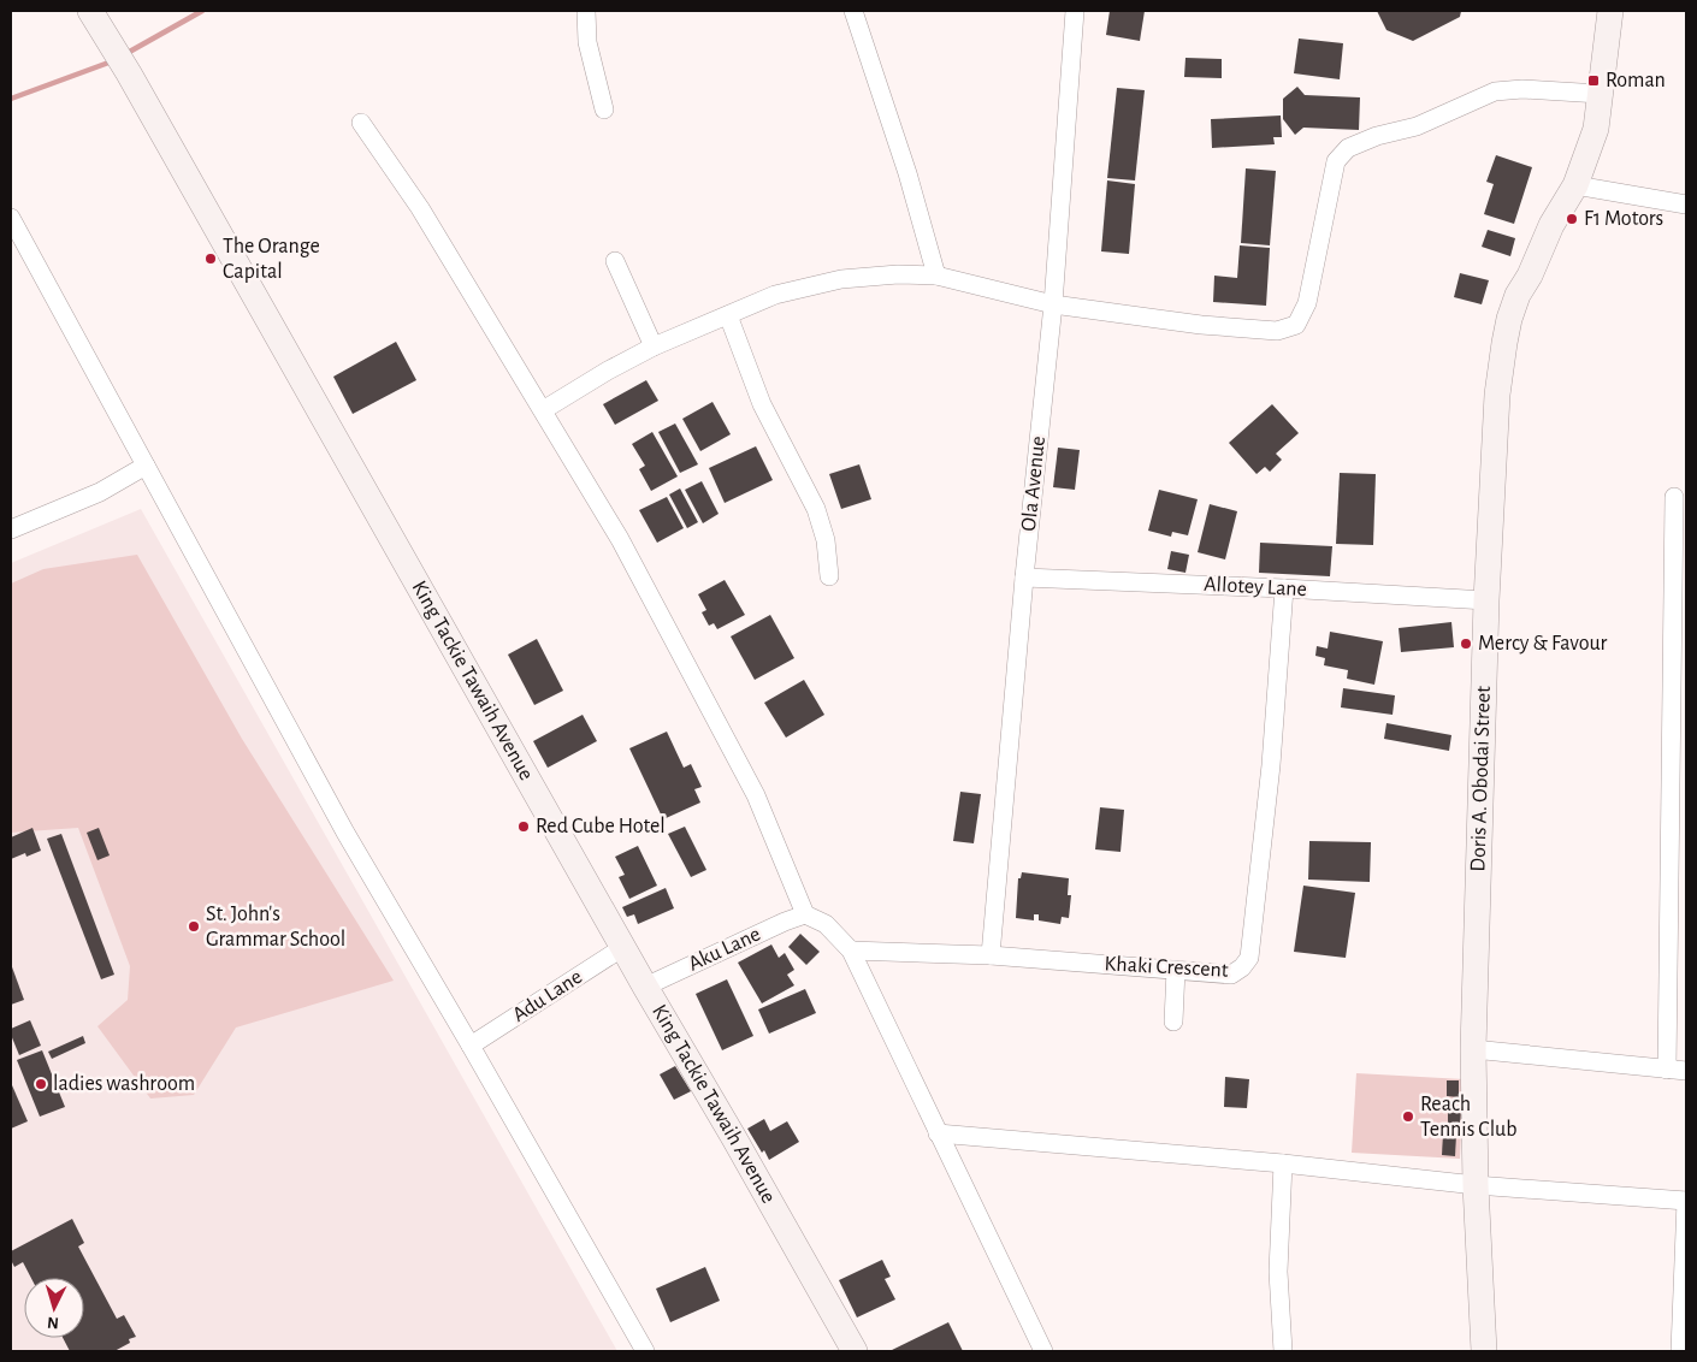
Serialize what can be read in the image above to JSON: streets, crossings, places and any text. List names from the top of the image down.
{
  "streets": {
    "street": [
      "Ola Avenue",
      "Allotey Lane",
      "King Tackie Tawaih Avenue",
      "Doris A. Obodai Street",
      "Aku Lane",
      "Khaki Crescent",
      "Adu Lane"
    ]
  },
  "crossings": [
    ["Ola Avenue", "Allotey Lane"],
    ["Ola Avenue", "Khaki Crescent"],
    ["Allotey Lane", "Doris A. Obodai Street"],
    ["Allotey Lane", "Khaki Crescent"],
    ["King Tackie Tawaih Avenue", "Aku Lane"],
    ["King Tackie Tawaih Avenue", "Adu Lane"]
  ],
  "places": {
    "transit": ["Roman"],
    "other": [
      "F1 Motors",
      "The Orange Capital",
      "Mercy & Favour",
      "Red Cube Hotel",
      "St. John's Grammar School",
      "ladies washroom",
      "Reach Tennis Club"
    ]
  },
  "north": "bottom"
}
